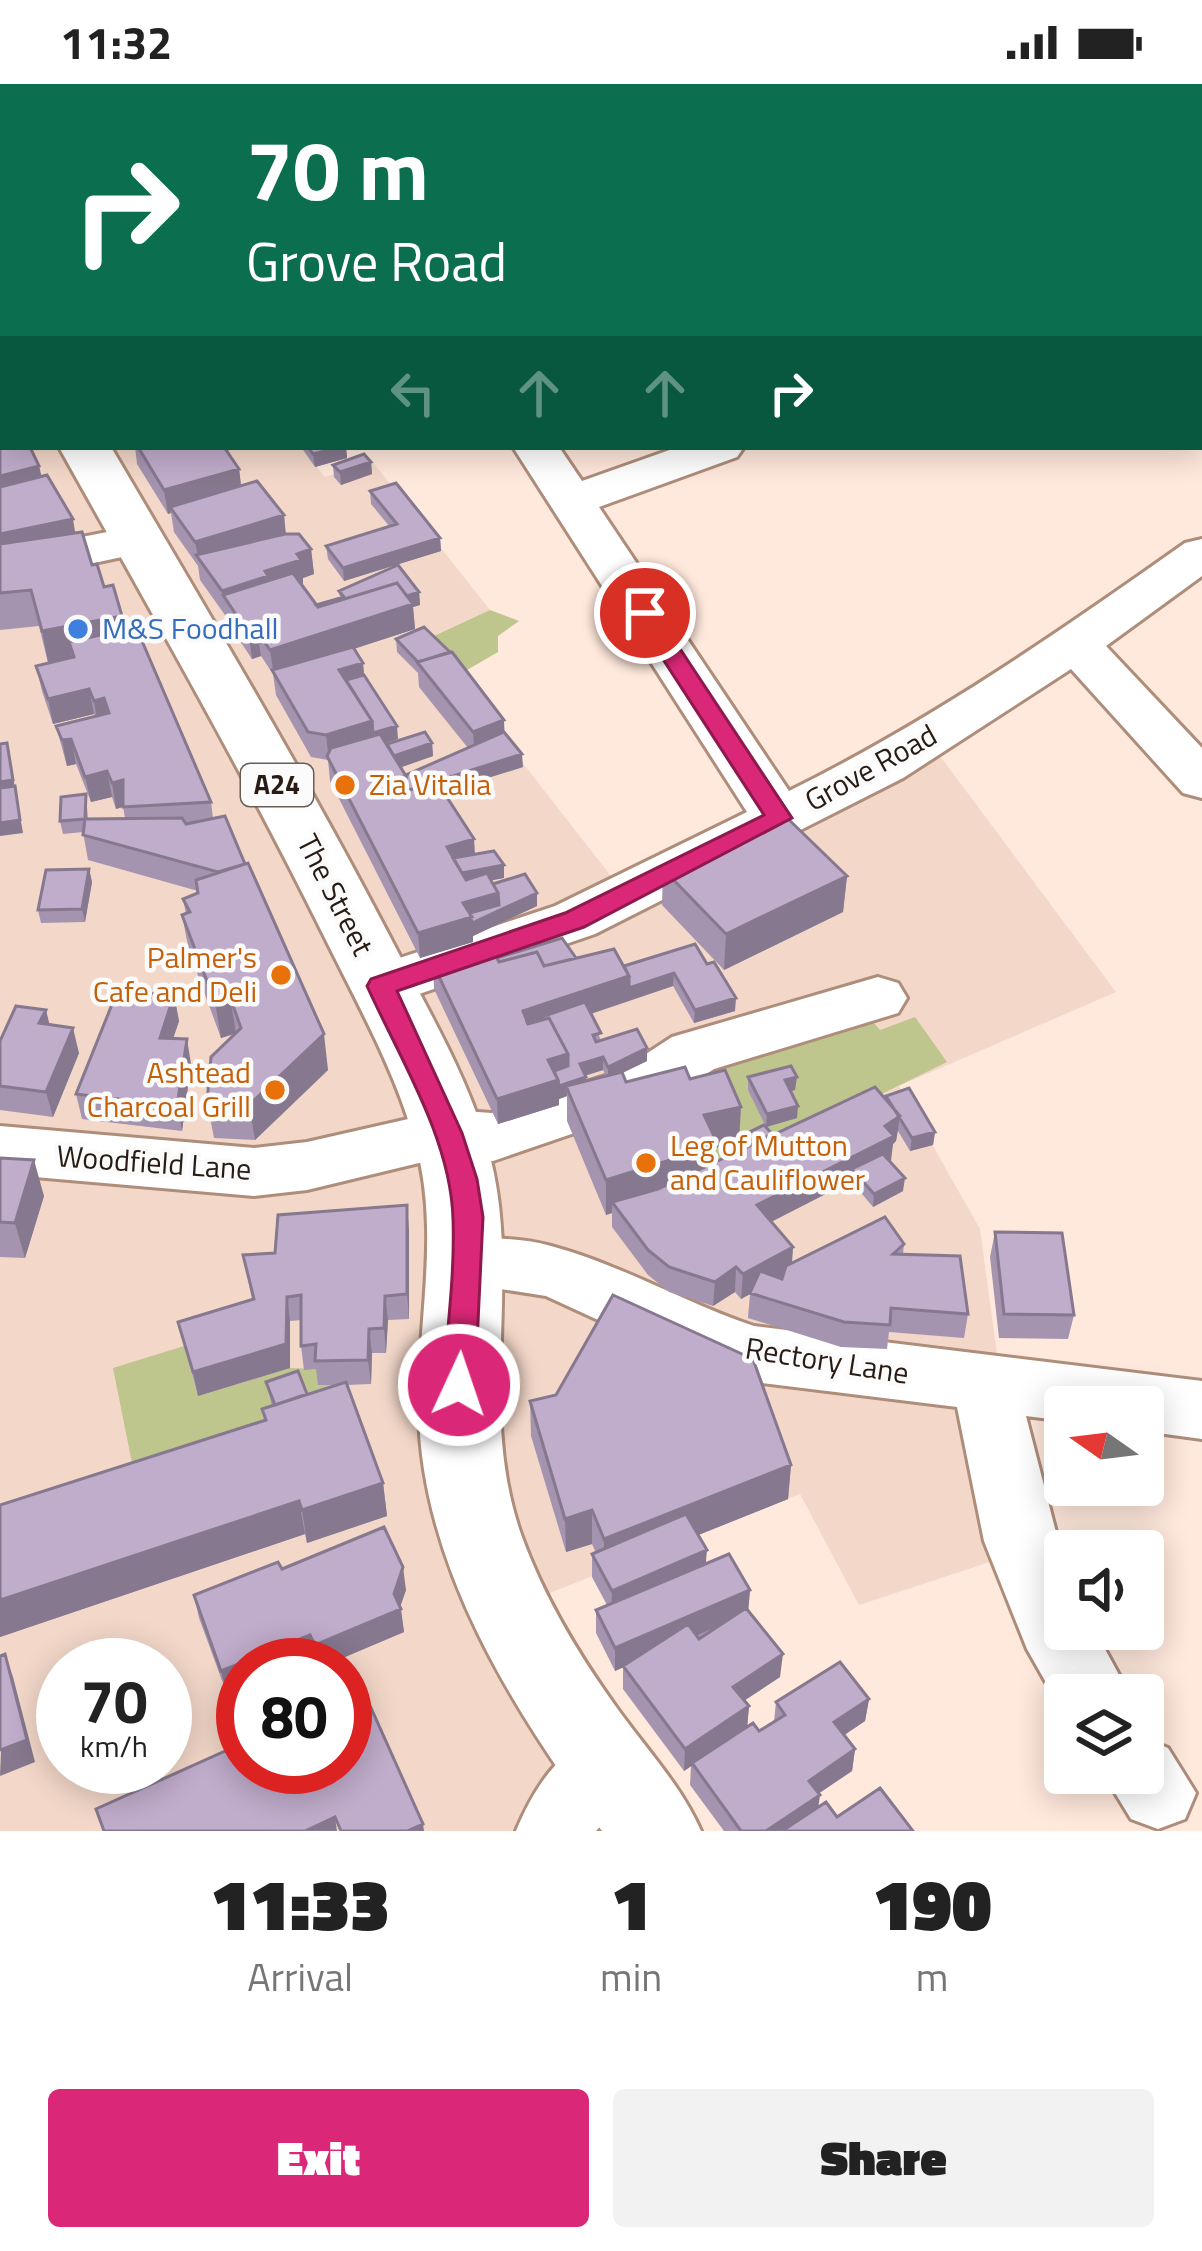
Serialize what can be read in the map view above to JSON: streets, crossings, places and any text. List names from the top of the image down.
{
  "streets": {
    "highway": ["A24", "The Street"],
    "street": ["Grove Road", "Woodfield Lane", "Rectory Lane"]
  },
  "crossings": [
    ["Grove Road", "The Street"],
    ["The Street", "Woodfield Lane"],
    ["The Street", "Rectory Lane"]
  ],
  "places": [
    "M&S Foodhall",
    "Zia Vitalia",
    "Palmer's Cafe and Deli",
    "Ashtead Charcoal Grill",
    "Leg of Mutton and Cauliflower"
  ],
  "north": "left",
  "page": {
    "status": "11:32",
    "turn": ["70 m", "Grove Road"],
    "speed": "70 km/h",
    "limit": "80",
    "eta": [
      "11:33",
      "Arrival",
      "1",
      "min",
      "190",
      "m"
    ],
    "buttons": ["Exit", "Share"]
  }
}
